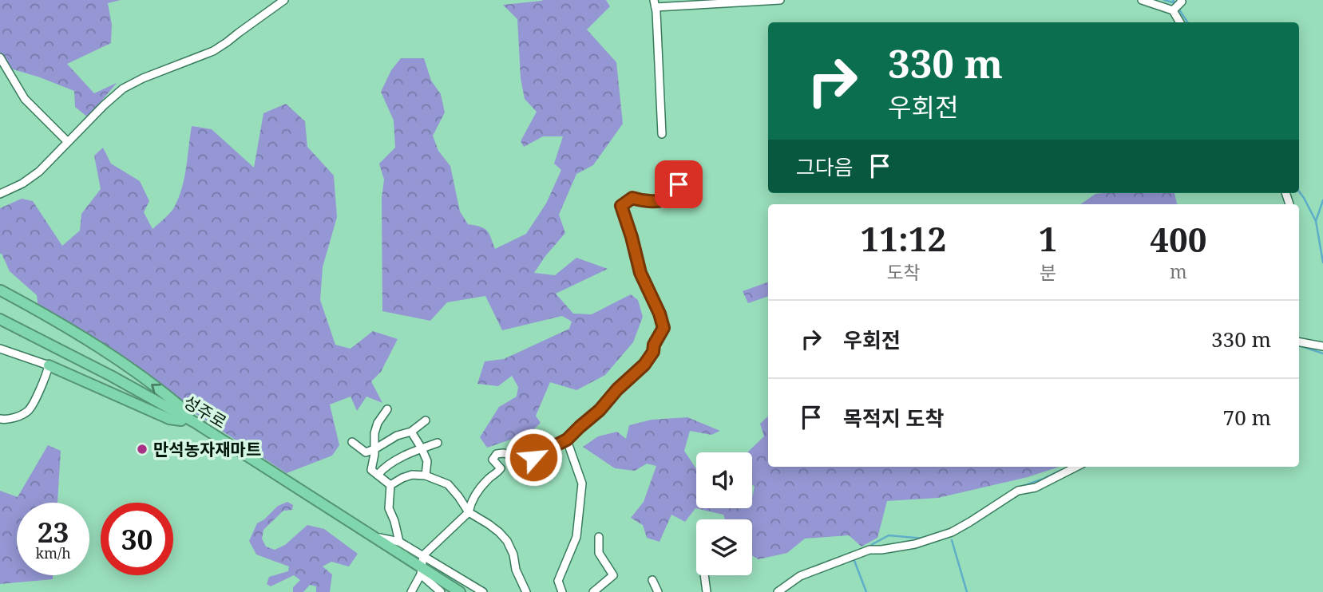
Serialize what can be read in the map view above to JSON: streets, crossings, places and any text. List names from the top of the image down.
{
  "streets": {
    "highway": ["성주로"]
  },
  "places": ["만석농자재마트"],
  "page": {
    "turn": ["330 m", "우회전"],
    "then": "그다음",
    "eta": [
      "11:12",
      "도착",
      "1",
      "분",
      "400",
      "m"
    ],
    "list": [
      {
        "name": "우회전",
        "value": "330 m"
      },
      {
        "name": "목적지 도착",
        "value": "70 m"
      }
    ],
    "speed": "23 km/h",
    "limit": "30"
  }
}
